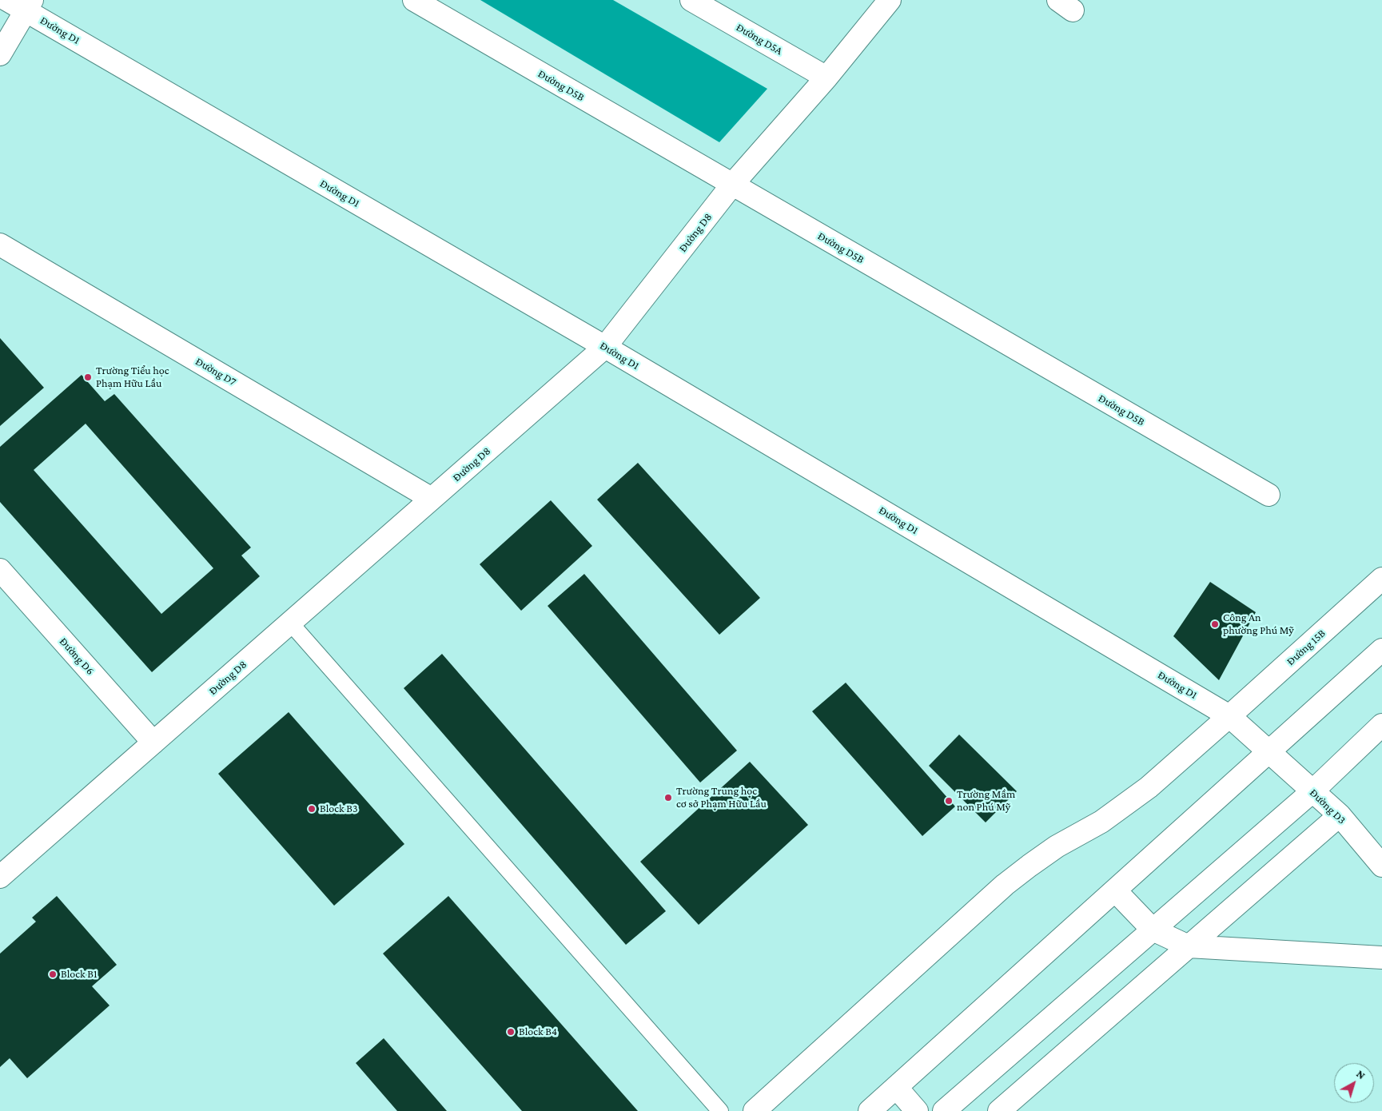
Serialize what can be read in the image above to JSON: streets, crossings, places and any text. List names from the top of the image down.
{
  "streets": {
    "street": [
      "Đường D1",
      "Đường D5A",
      "Đường D5B",
      "Đường D8",
      "Đường D7",
      "Đường 15B",
      "Đường D6",
      "Đường D3"
    ]
  },
  "crossings": [
    ["Đường D1", "Đường D8"],
    ["Đường D1", "Đường 15B"],
    ["Đường D1", "Đường D3"],
    ["Đường D5A", "Đường D8"],
    ["Đường D5B", "Đường D8"],
    ["Đường D8", "Đường D7"],
    ["Đường D8", "Đường D6"]
  ],
  "places": [
    "Trường Tiểu học Phạm Hữu Lầu",
    "Công An phường Phú Mỹ",
    "Trường Trung học cơ sở Phạm Hữu Lầu",
    "Trường Mầm non Phú Mỹ",
    "Block B3",
    "Block B1",
    "Block B4"
  ],
  "north": "top right"
}
